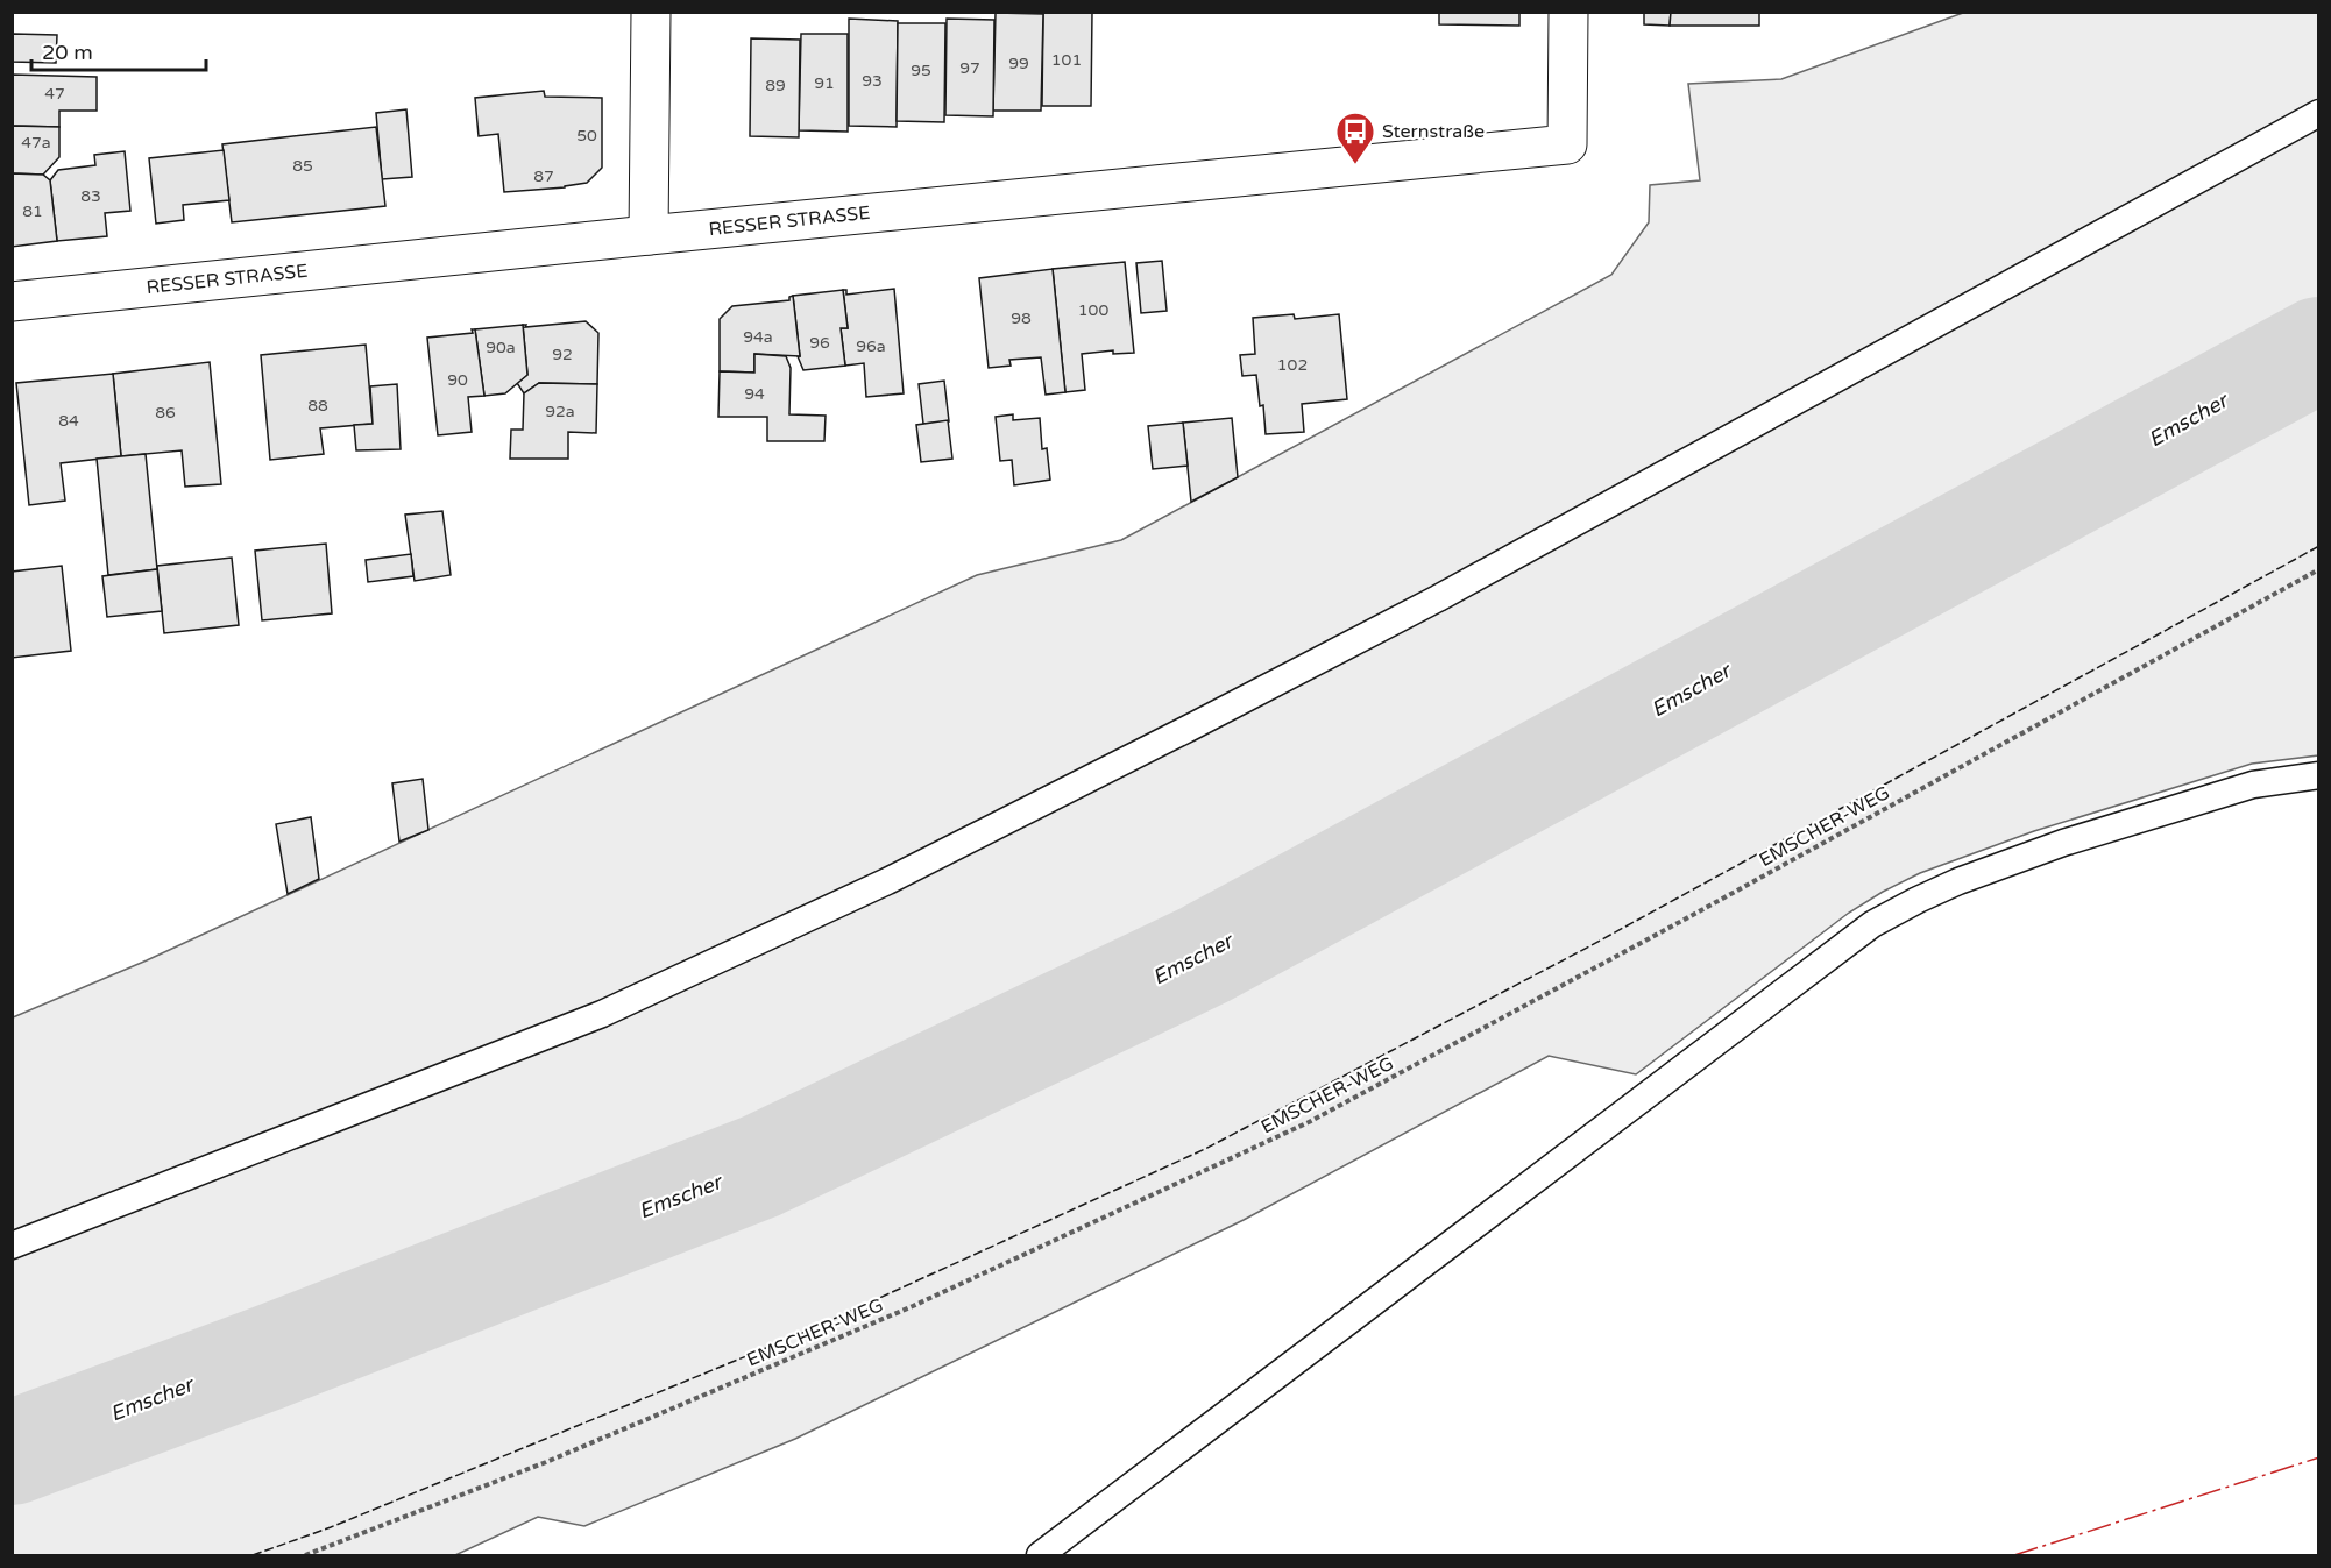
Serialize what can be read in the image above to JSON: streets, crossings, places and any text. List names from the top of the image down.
{
  "streets": {
    "street": ["RESSER STRASSE"],
    "path": ["EMSCHER-WEG"]
  },
  "water": ["Emscher"],
  "places": {
    "bus stop": ["Sternstraße"]
  },
  "house_numbers": [
    "101",
    "99",
    "97",
    "95",
    "93",
    "91",
    "89",
    "47",
    "50",
    "47a",
    "85",
    "87",
    "83",
    "81",
    "100",
    "98",
    "94a",
    "96",
    "96a",
    "90a",
    "92",
    "102",
    "90",
    "94",
    "88",
    "92a",
    "86",
    "84"
  ],
  "scale_bar": "20 m"
}
